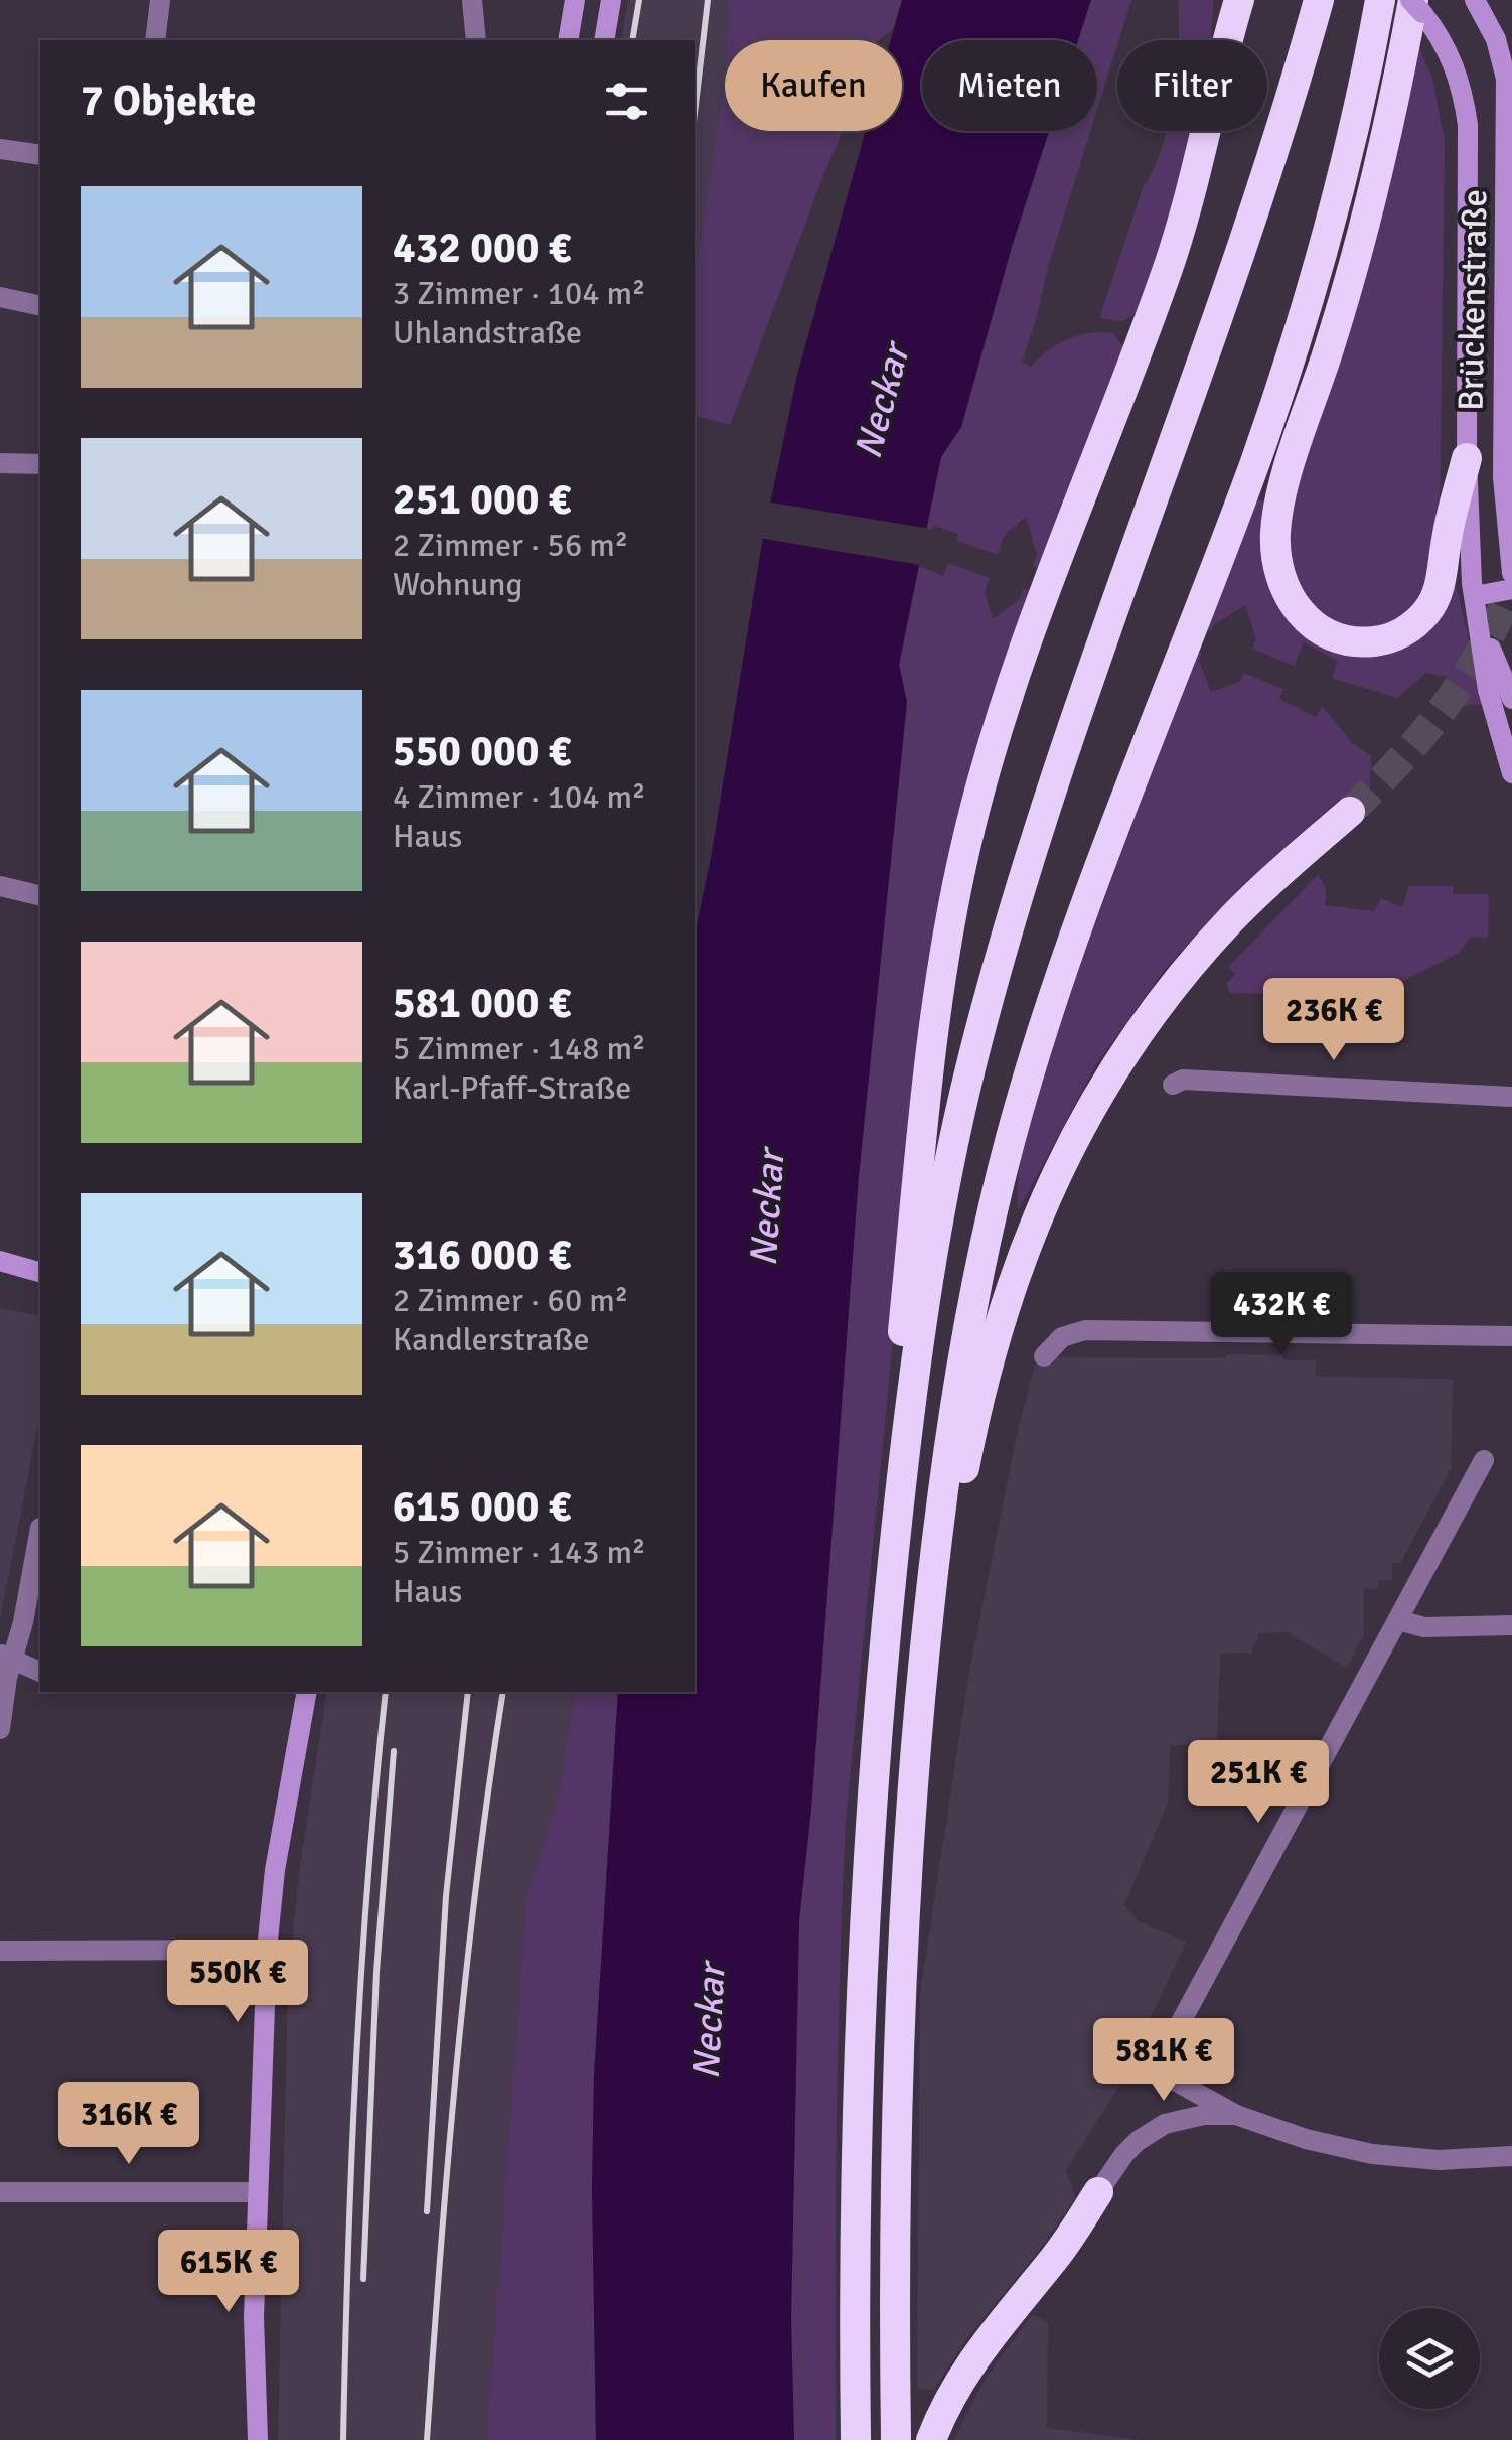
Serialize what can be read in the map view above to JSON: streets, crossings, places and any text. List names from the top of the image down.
{
  "streets": {
    "main road": ["Brückenstraße"]
  },
  "water": ["Neckar"],
  "page": {
    "chip": ["Kaufen", "Mieten", "Filter"],
    "heading": "7 Objekte",
    "list": [
      {
        "name": "432 000 €",
        "note": "3 Zimmer · 104 m² · Uhlandstraße"
      },
      {
        "name": "251 000 €",
        "note": "2 Zimmer · 56 m² · Wohnung"
      },
      {
        "name": "550 000 €",
        "note": "4 Zimmer · 104 m² · Haus"
      },
      {
        "name": "581 000 €",
        "note": "5 Zimmer · 148 m² · Karl-Pfaff-Straße"
      },
      {
        "name": "316 000 €",
        "note": "2 Zimmer · 60 m² · Kandlerstraße"
      },
      {
        "name": "615 000 €",
        "note": "5 Zimmer · 143 m² · Haus"
      }
    ],
    "price": [
      "236K €",
      "432K €",
      "251K €",
      "550K €",
      "581K €",
      "316K €",
      "615K €"
    ]
  }
}
